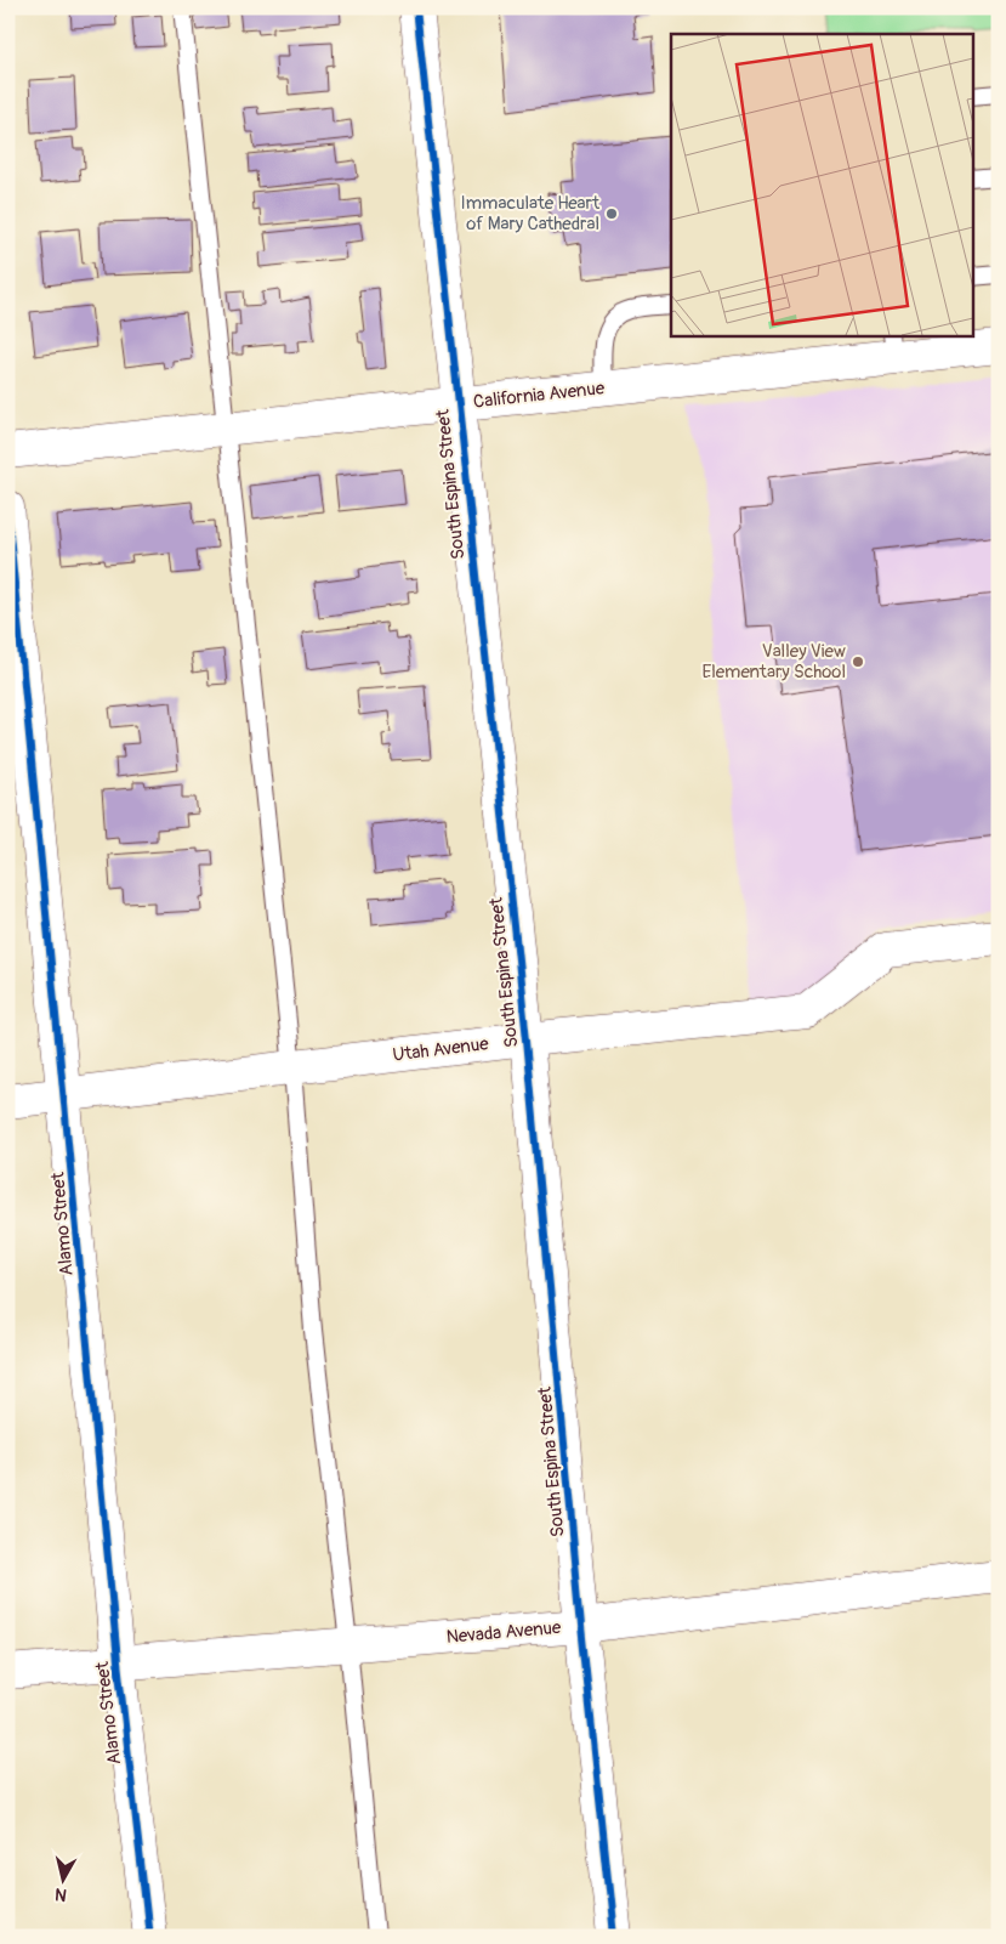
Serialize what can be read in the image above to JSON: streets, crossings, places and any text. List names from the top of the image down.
{
  "streets": {
    "street": [
      "California Avenue",
      "South Espina Street",
      "Utah Avenue",
      "Alamo Street",
      "Nevada Avenue"
    ]
  },
  "crossings": [
    ["California Avenue", "South Espina Street"],
    ["South Espina Street", "Utah Avenue"],
    ["South Espina Street", "Nevada Avenue"],
    ["Utah Avenue", "Alamo Street"],
    ["Alamo Street", "Nevada Avenue"]
  ],
  "places": ["Immaculate Heart of Mary Cathedral", "Valley View Elementary School"],
  "north": "bottom"
}
